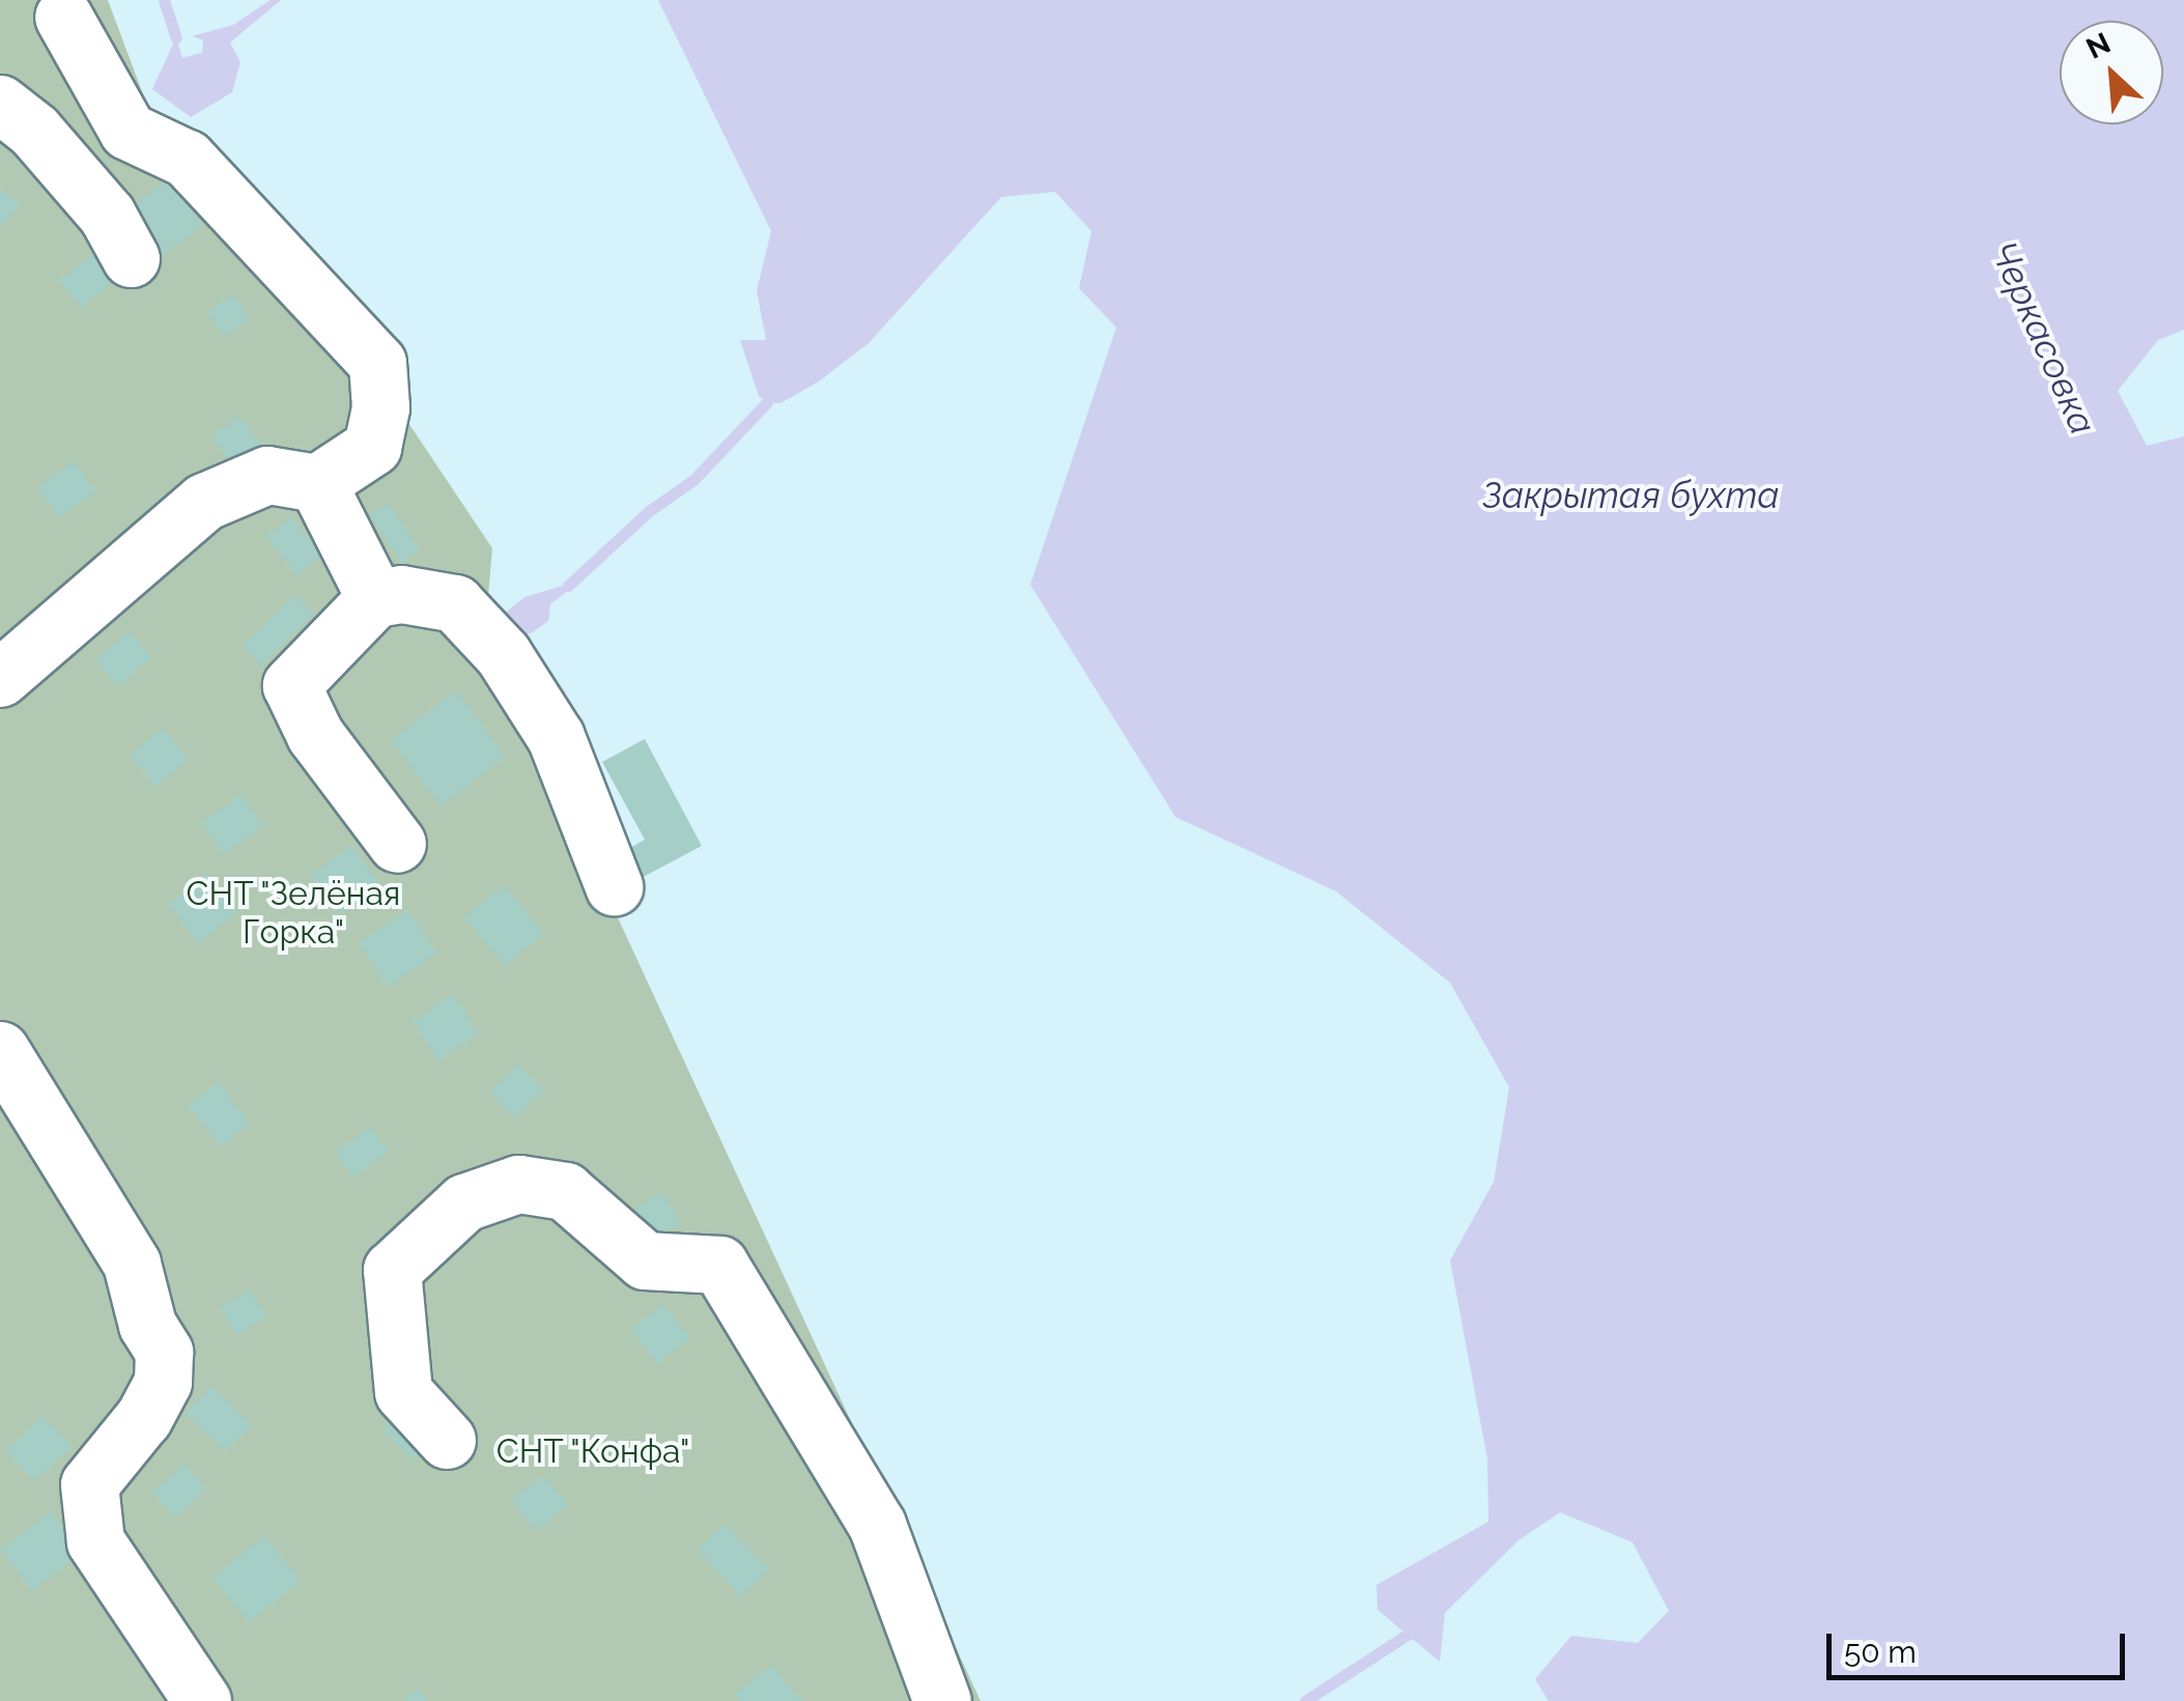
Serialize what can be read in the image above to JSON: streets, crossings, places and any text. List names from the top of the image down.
{
  "water": ["Черкасовка", "Закрытая бухта"],
  "parks": ["СНТ \"Зелёная Горка\"", "СНТ \"Конфа\""],
  "scale_bar": "50 m",
  "north": "top left"
}
